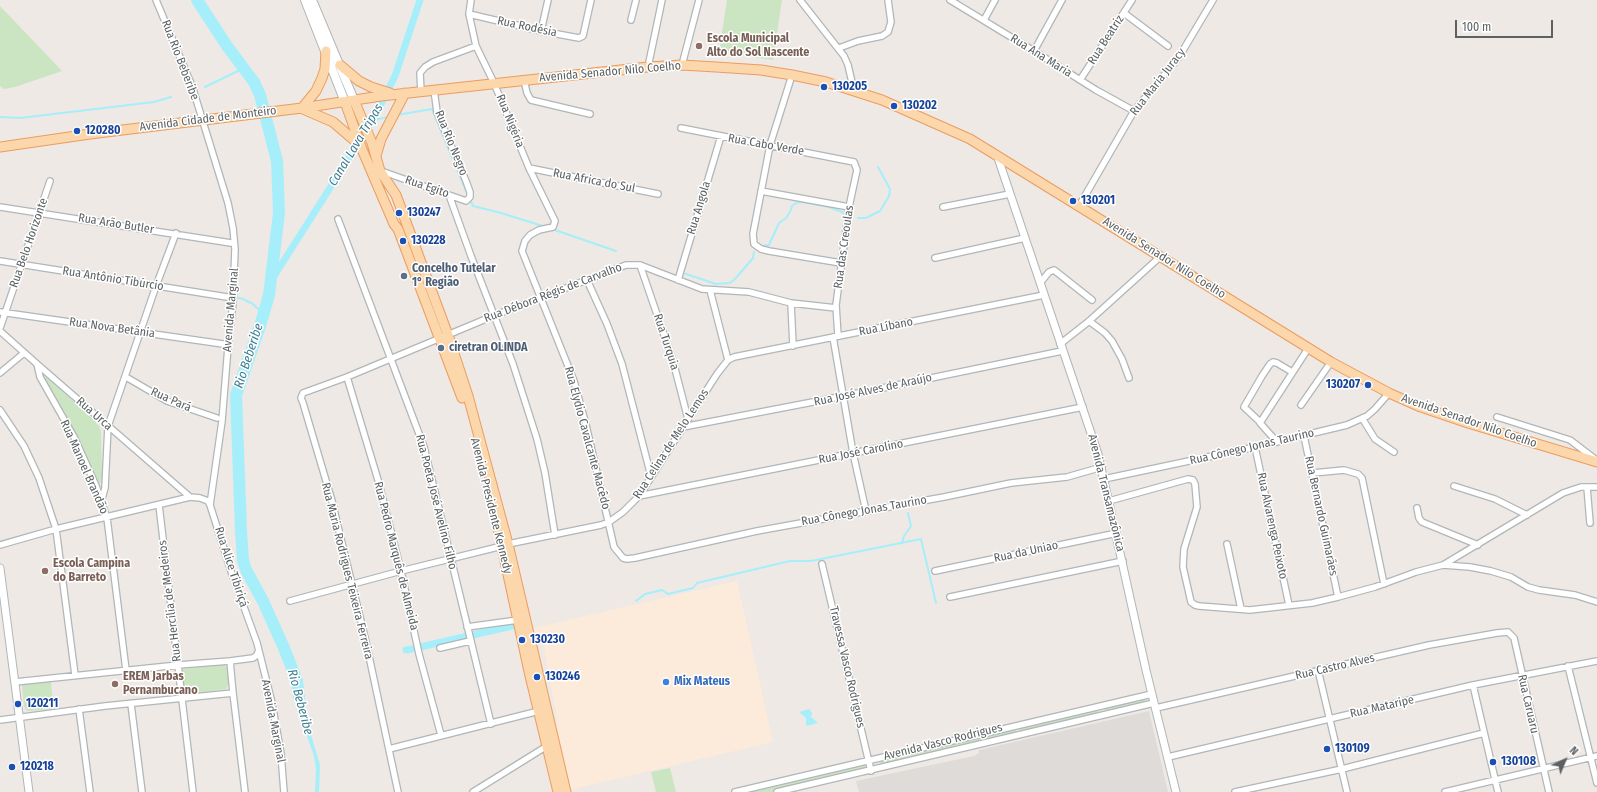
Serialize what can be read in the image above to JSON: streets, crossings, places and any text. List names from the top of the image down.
{
  "streets": {
    "main road": ["Avenida Senador Nilo Coelho", "Avenida Cidade de Monteiro", "Avenida Presidente Kennedy"],
    "street": [
      "Rua Rodésia",
      "Rua Beatriz",
      "Rua Ana Maria",
      "Rua Rio Beberibe",
      "Rua Maria Juracy",
      "Rua Nigéria",
      "Rua Rio Negro",
      "Rua Cabo Verde",
      "Rua Africa do Sul",
      "Rua Egito",
      "Rua Angola",
      "Rua Arão Butler",
      "Rua Belo Horizonte",
      "Rua das Creoulas",
      "Rua Antônio Tibúrcio",
      "Rua Débora Régis de Carvalho",
      "Avenida Marginal",
      "Rua Líbano",
      "Rua Nova Betânia",
      "Rua Turquia",
      "Rua José Alves de Araújo",
      "Rua Pará",
      "Rua Urca",
      "Rua Elydio Cavalcante Macêdo",
      "Rua Celina de Melo Lemos",
      "Rua Cônego Jonas Taurino",
      "Rua José Carolino",
      "Rua Manoel Brandão",
      "Avenida Transamazônica",
      "Rua Poeta José Avelino Filho",
      "Rua Bernardo Guimarães",
      "Rua Alvarenga Peixoto",
      "Rua da Uniao",
      "Rua Pedro Marquês de Almeida",
      "Rua Alice Tibiriçá",
      "Rua Maria Rodrigues Teixeira Ferreira",
      "Rua Hercília de Medeiros",
      "Travessa Vasco Rodrigues",
      "Rua Castro Alves",
      "Rua Caruaru",
      "Rua Mataripe",
      "Avenida Vasco Rodrigues"
    ]
  },
  "crossings": [
    ["Rua Rodésia", "Rua Nigéria"],
    ["Rua Beatriz", "Rua Ana Maria"],
    ["Rua Ana Maria", "Rua Maria Juracy"],
    ["Rua Rio Beberibe", "Avenida Cidade de Monteiro"],
    ["Rua Rio Beberibe", "Avenida Marginal"],
    ["Avenida Senador Nilo Coelho", "Rua Maria Juracy"],
    ["Avenida Senador Nilo Coelho", "Avenida Cidade de Monteiro"],
    ["Avenida Senador Nilo Coelho", "Rua Nigéria"],
    ["Avenida Senador Nilo Coelho", "Rua Rio Negro"],
    ["Avenida Senador Nilo Coelho", "Rua José Alves de Araújo"],
    ["Avenida Senador Nilo Coelho", "Rua Cônego Jonas Taurino"],
    ["Avenida Senador Nilo Coelho", "Avenida Transamazônica"],
    ["Avenida Senador Nilo Coelho", "Avenida Presidente Kennedy"],
    ["Avenida Cidade de Monteiro", "Avenida Marginal"],
    ["Avenida Cidade de Monteiro", "Avenida Presidente Kennedy"],
    ["Rua Nigéria", "Rua Africa do Sul"],
    ["Rua Nigéria", "Rua Elydio Cavalcante Macêdo"],
    ["Rua Rio Negro", "Rua Egito"],
    ["Rua Cabo Verde", "Rua Angola"],
    ["Rua Cabo Verde", "Rua das Creoulas"],
    ["Rua Egito", "Avenida Presidente Kennedy"],
    ["Rua Angola", "Rua Débora Régis de Carvalho"],
    ["Rua Arão Butler", "Rua Belo Horizonte"],
    ["Rua Belo Horizonte", "Rua Antônio Tibúrcio"],
    ["Rua Belo Horizonte", "Rua Nova Betânia"],
    ["Rua Belo Horizonte", "Rua Urca"],
    ["Rua das Creoulas", "Rua Débora Régis de Carvalho"],
    ["Rua das Creoulas", "Rua Líbano"],
    ["Rua das Creoulas", "Rua José Alves de Araújo"],
    ["Rua das Creoulas", "Rua Cônego Jonas Taurino"],
    ["Rua das Creoulas", "Rua José Carolino"],
    ["Rua Débora Régis de Carvalho", "Rua Turquia"],
    ["Rua Débora Régis de Carvalho", "Rua Elydio Cavalcante Macêdo"],
    ["Rua Débora Régis de Carvalho", "Rua Poeta José Avelino Filho"],
    ["Rua Débora Régis de Carvalho", "Avenida Presidente Kennedy"],
    ["Rua Débora Régis de Carvalho", "Rua Pedro Marquês de Almeida"],
    ["Rua Débora Régis de Carvalho", "Rua Maria Rodrigues Teixeira Ferreira"],
    ["Avenida Marginal", "Rua Alice Tibiriçá"],
    ["Rua Líbano", "Rua Celina de Melo Lemos"],
    ["Rua Líbano", "Avenida Transamazônica"],
    ["Rua Turquia", "Rua Celina de Melo Lemos"],
    ["Rua José Alves de Araújo", "Rua Celina de Melo Lemos"],
    ["Rua José Alves de Araújo", "Avenida Transamazônica"],
    ["Rua Urca", "Rua Manoel Brandão"],
    ["Rua Elydio Cavalcante Macêdo", "Rua Celina de Melo Lemos"],
    ["Rua Elydio Cavalcante Macêdo", "Rua Cônego Jonas Taurino"],
    ["Rua Celina de Melo Lemos", "Rua José Carolino"],
    ["Rua Cônego Jonas Taurino", "Avenida Transamazônica"],
    ["Rua Cônego Jonas Taurino", "Rua Bernardo Guimarães"],
    ["Rua Cônego Jonas Taurino", "Rua Alvarenga Peixoto"],
    ["Rua José Carolino", "Avenida Transamazônica"],
    ["Avenida Transamazônica", "Rua da Uniao"],
    ["Avenida Transamazônica", "Rua Castro Alves"],
    ["Avenida Transamazônica", "Rua Mataripe"],
    ["Avenida Transamazônica", "Avenida Vasco Rodrigues"],
    ["Travessa Vasco Rodrigues", "Avenida Vasco Rodrigues"],
    ["Rua Castro Alves", "Rua Caruaru"],
    ["Rua Castro Alves", "Avenida Vasco Rodrigues"],
    ["Rua Caruaru", "Rua Mataripe"]
  ],
  "water": ["Canal Lava Tripas", "Rio Beberibe"],
  "places": [
    "Escola Municipal Alto do Sol Nascente",
    "130205",
    "130202",
    "120280",
    "130201",
    "130247",
    "130228",
    "Concelho Tutelar 1° Região",
    "ciretran OLINDA",
    "130207",
    "Escola Campina do Barreto",
    "130230",
    "130246",
    "Mix Mateus",
    "EREM Jarbas Pernambucano",
    "120211",
    "130109",
    "130108",
    "120218"
  ],
  "scale_bar": "100 m",
  "north": "top right"
}
